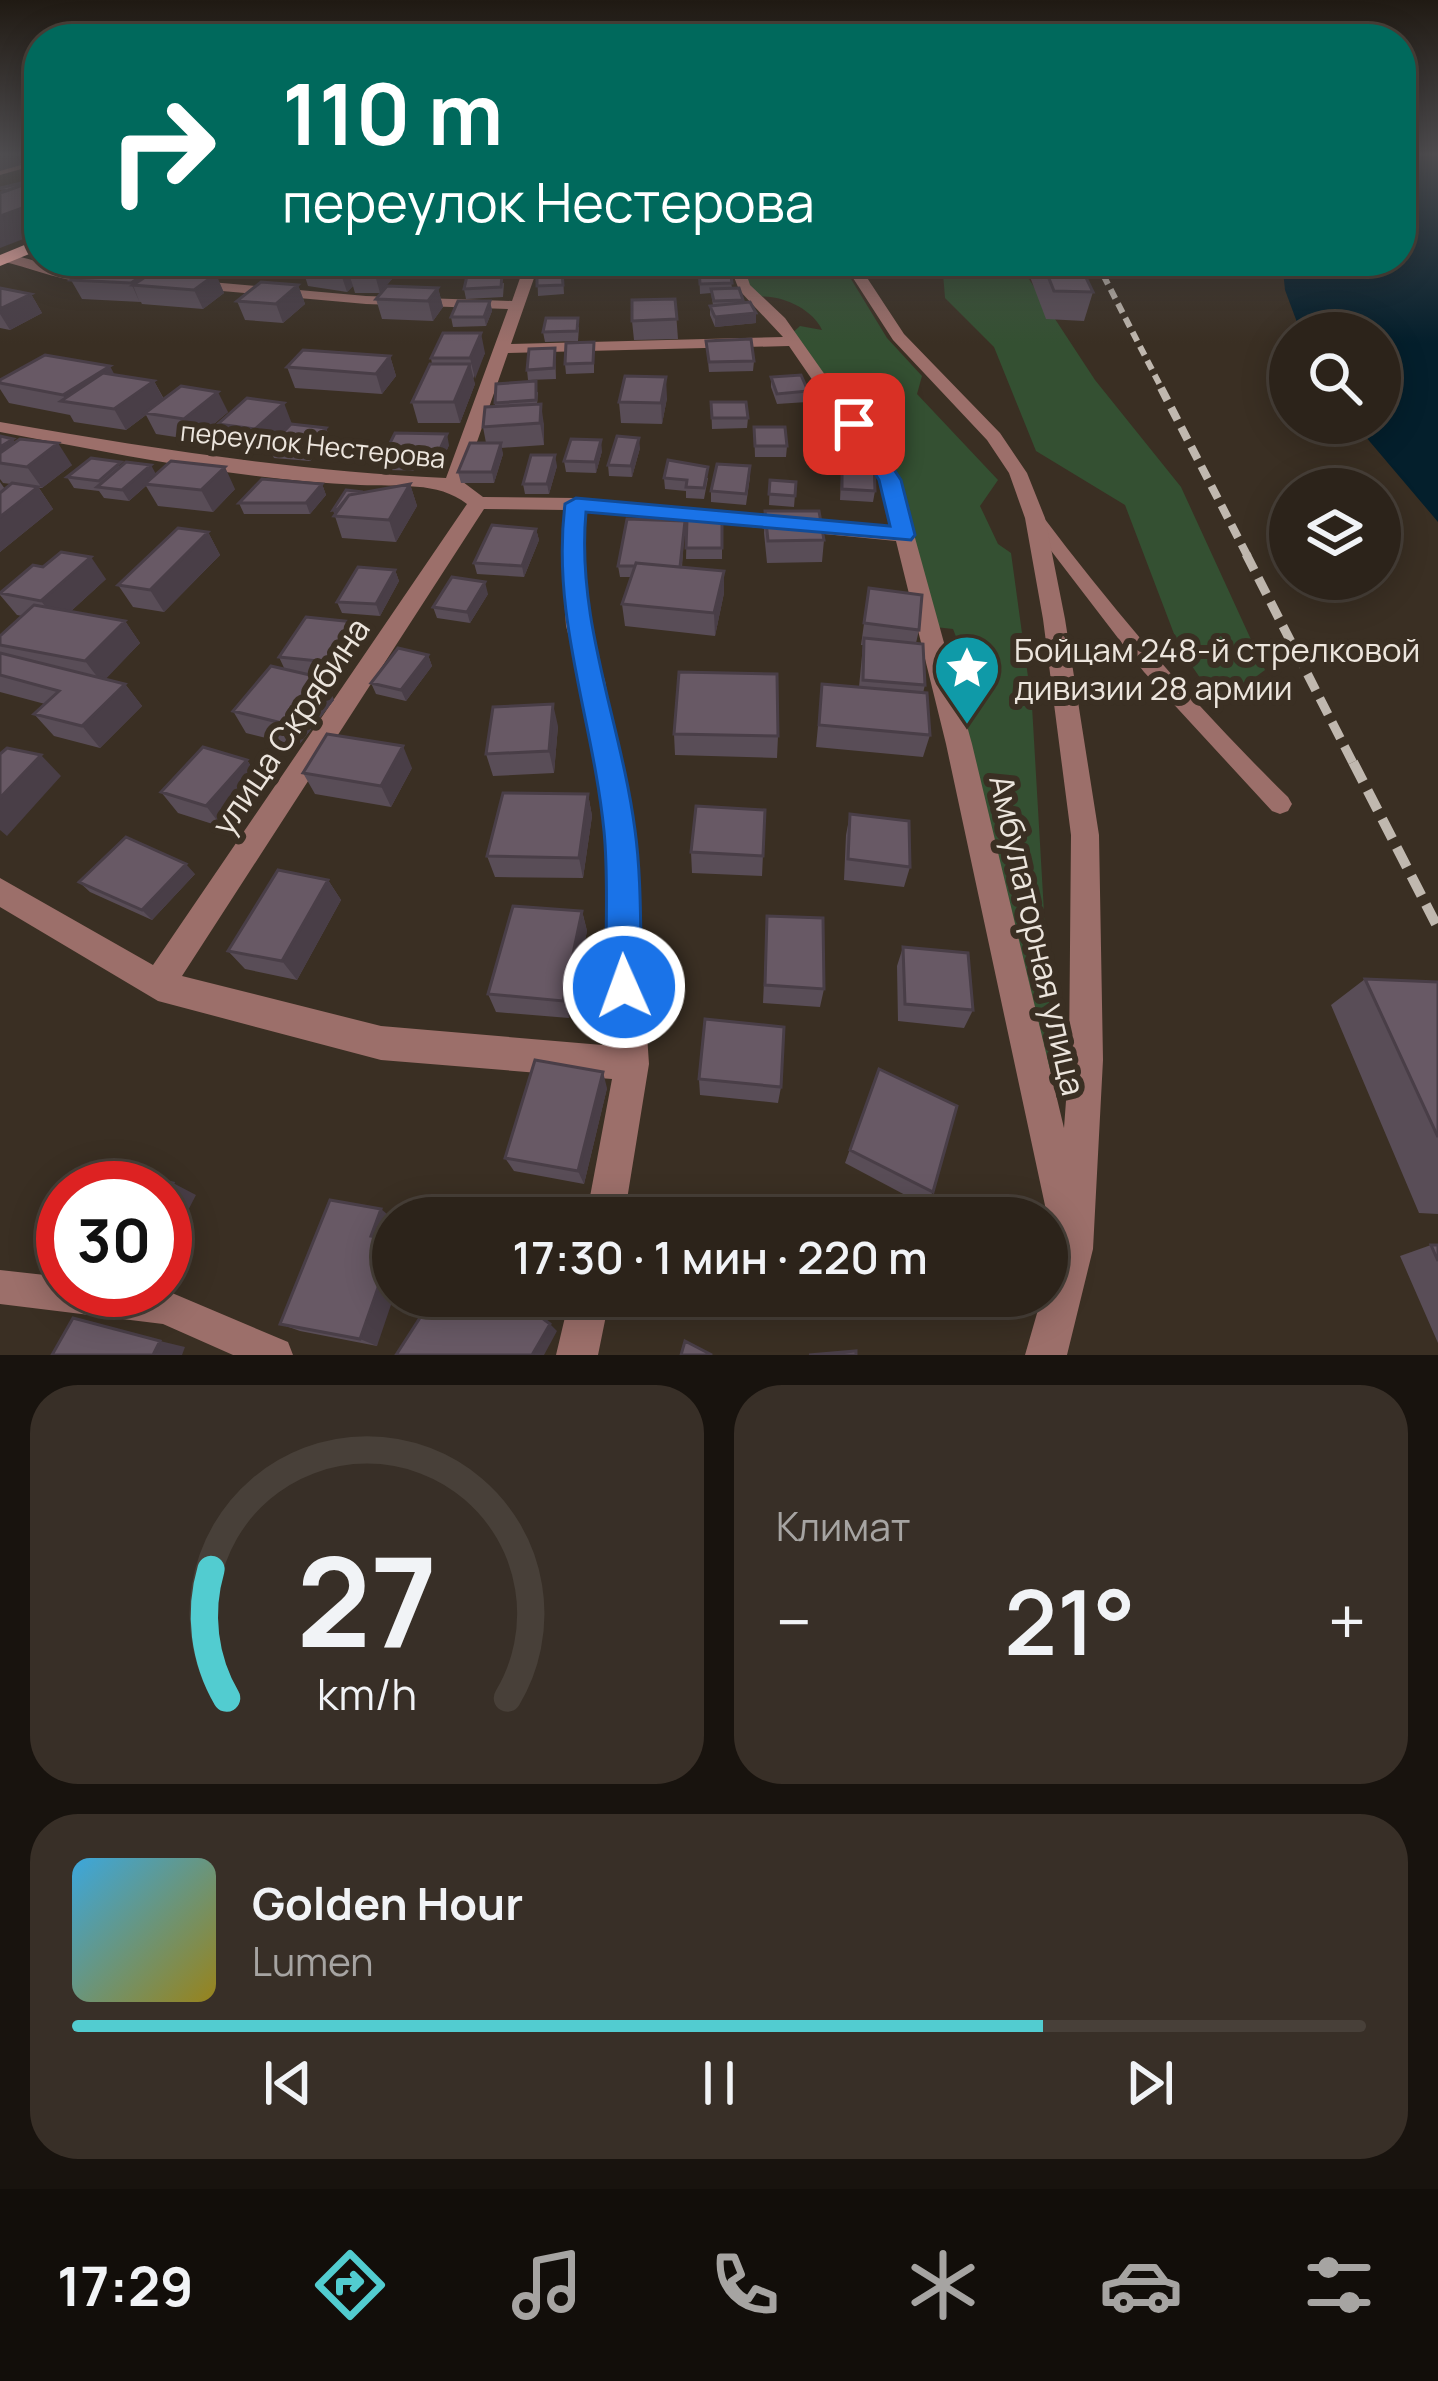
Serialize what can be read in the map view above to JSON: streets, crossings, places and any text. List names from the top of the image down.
{
  "streets": {
    "street": ["переулок Нестерова", "улица Скрябина", "Амбулаторная улица"]
  },
  "crossings": [
    ["переулок Нестерова", "улица Скрябина"],
    ["переулок Нестерова", "Амбулаторная улица"]
  ],
  "places": {
    "place": ["Бойцам 248-й стрелковой дивизии 28 армии"]
  },
  "page": {
    "turn": ["110 m", "переулок Нестерова"],
    "limit": "30",
    "trip": "17:30 · 1 мин · 220 m",
    "tile": "Климат",
    "heat": ["−", "21°", "+"],
    "song": ["Golden Hour", "Lumen"],
    "tabs": "17:29",
    "gauge": ["27", "km/h"]
  }
}
